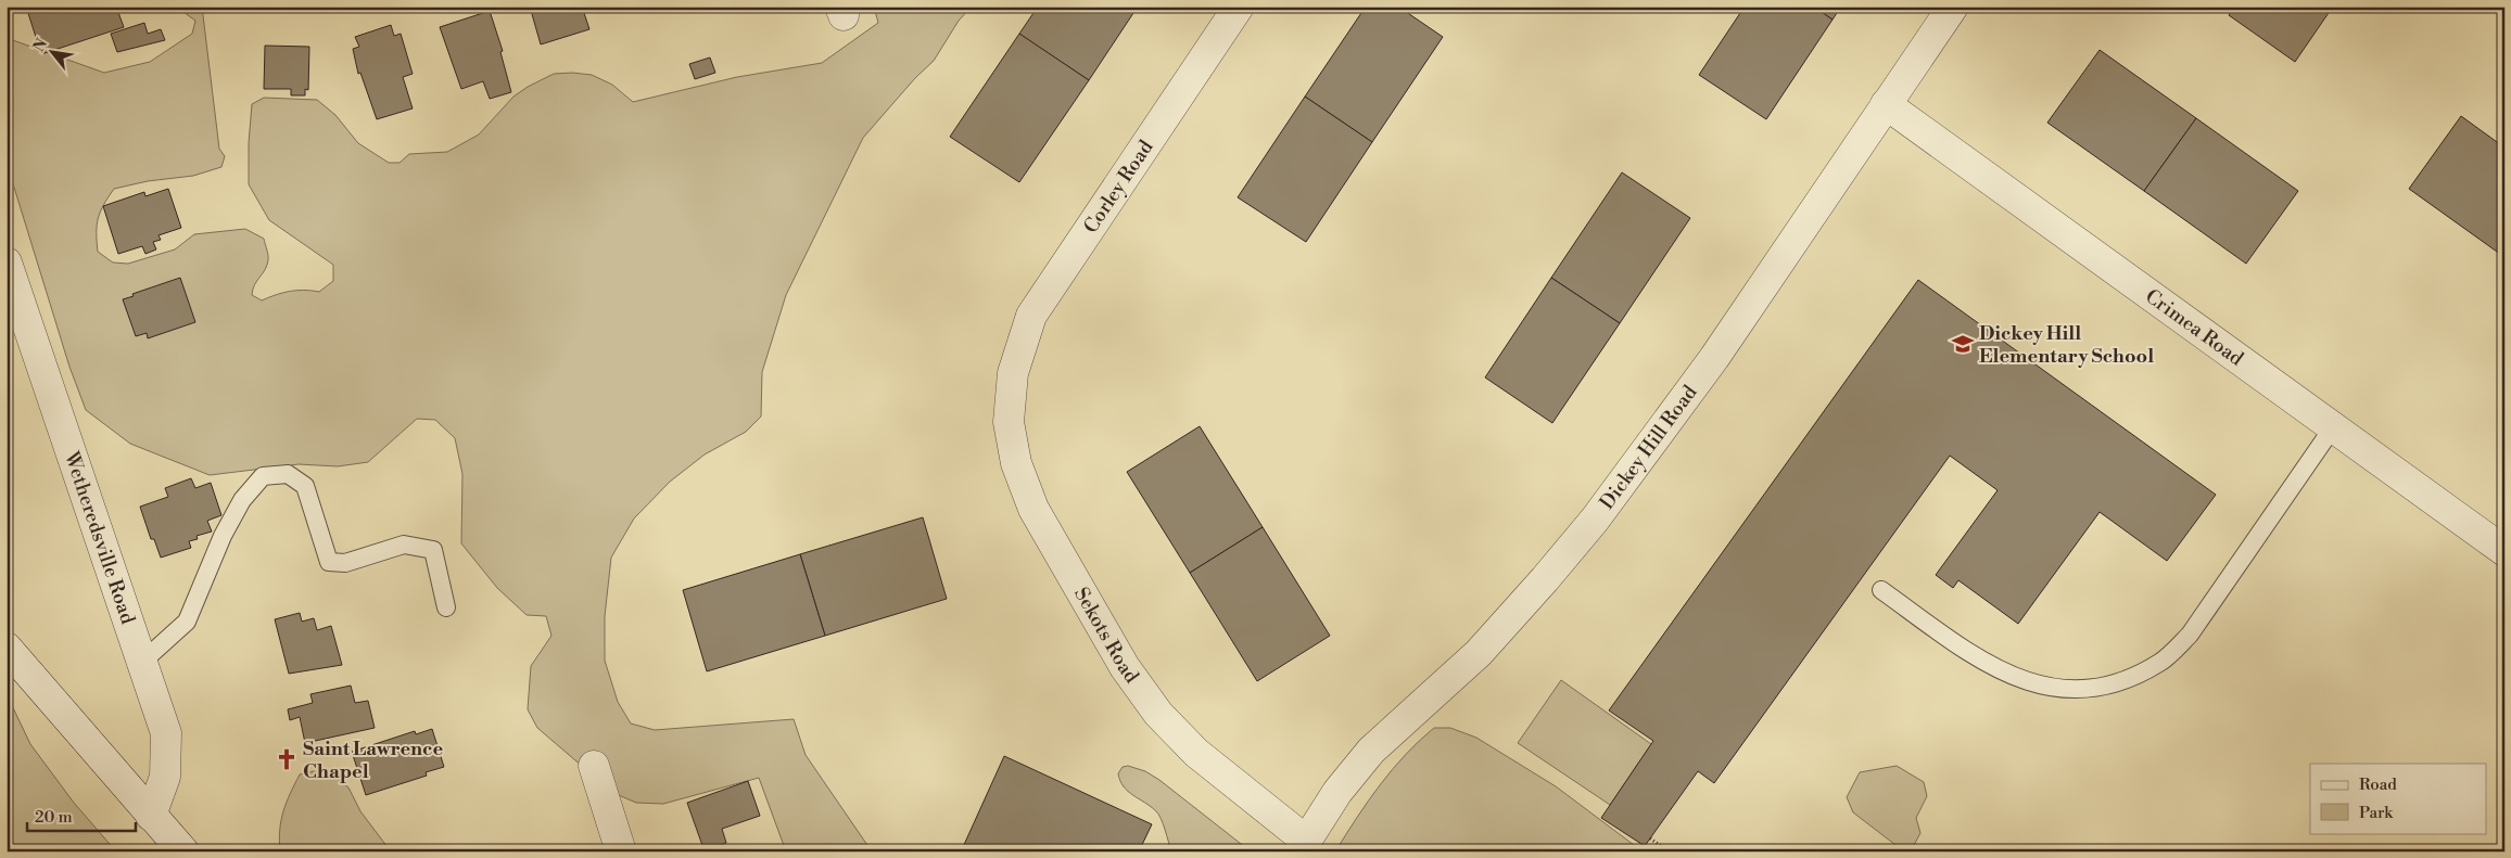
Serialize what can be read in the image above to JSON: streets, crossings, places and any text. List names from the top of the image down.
{
  "streets": {
    "street": [
      "Corley Road",
      "Crimea Road",
      "Dickey Hill Road",
      "Wetheredsville Road",
      "Sekots Road"
    ]
  },
  "crossings": [
    ["Corley Road", "Sekots Road"],
    ["Crimea Road", "Dickey Hill Road"],
    ["Dickey Hill Road", "Sekots Road"]
  ],
  "places": {
    "school or university": ["Dickey Hill Elementary School"],
    "church": ["Saint Lawrence Chapel"]
  },
  "legend": ["Road", "Park"],
  "scale_bar": "20 m",
  "north": "top left"
}
